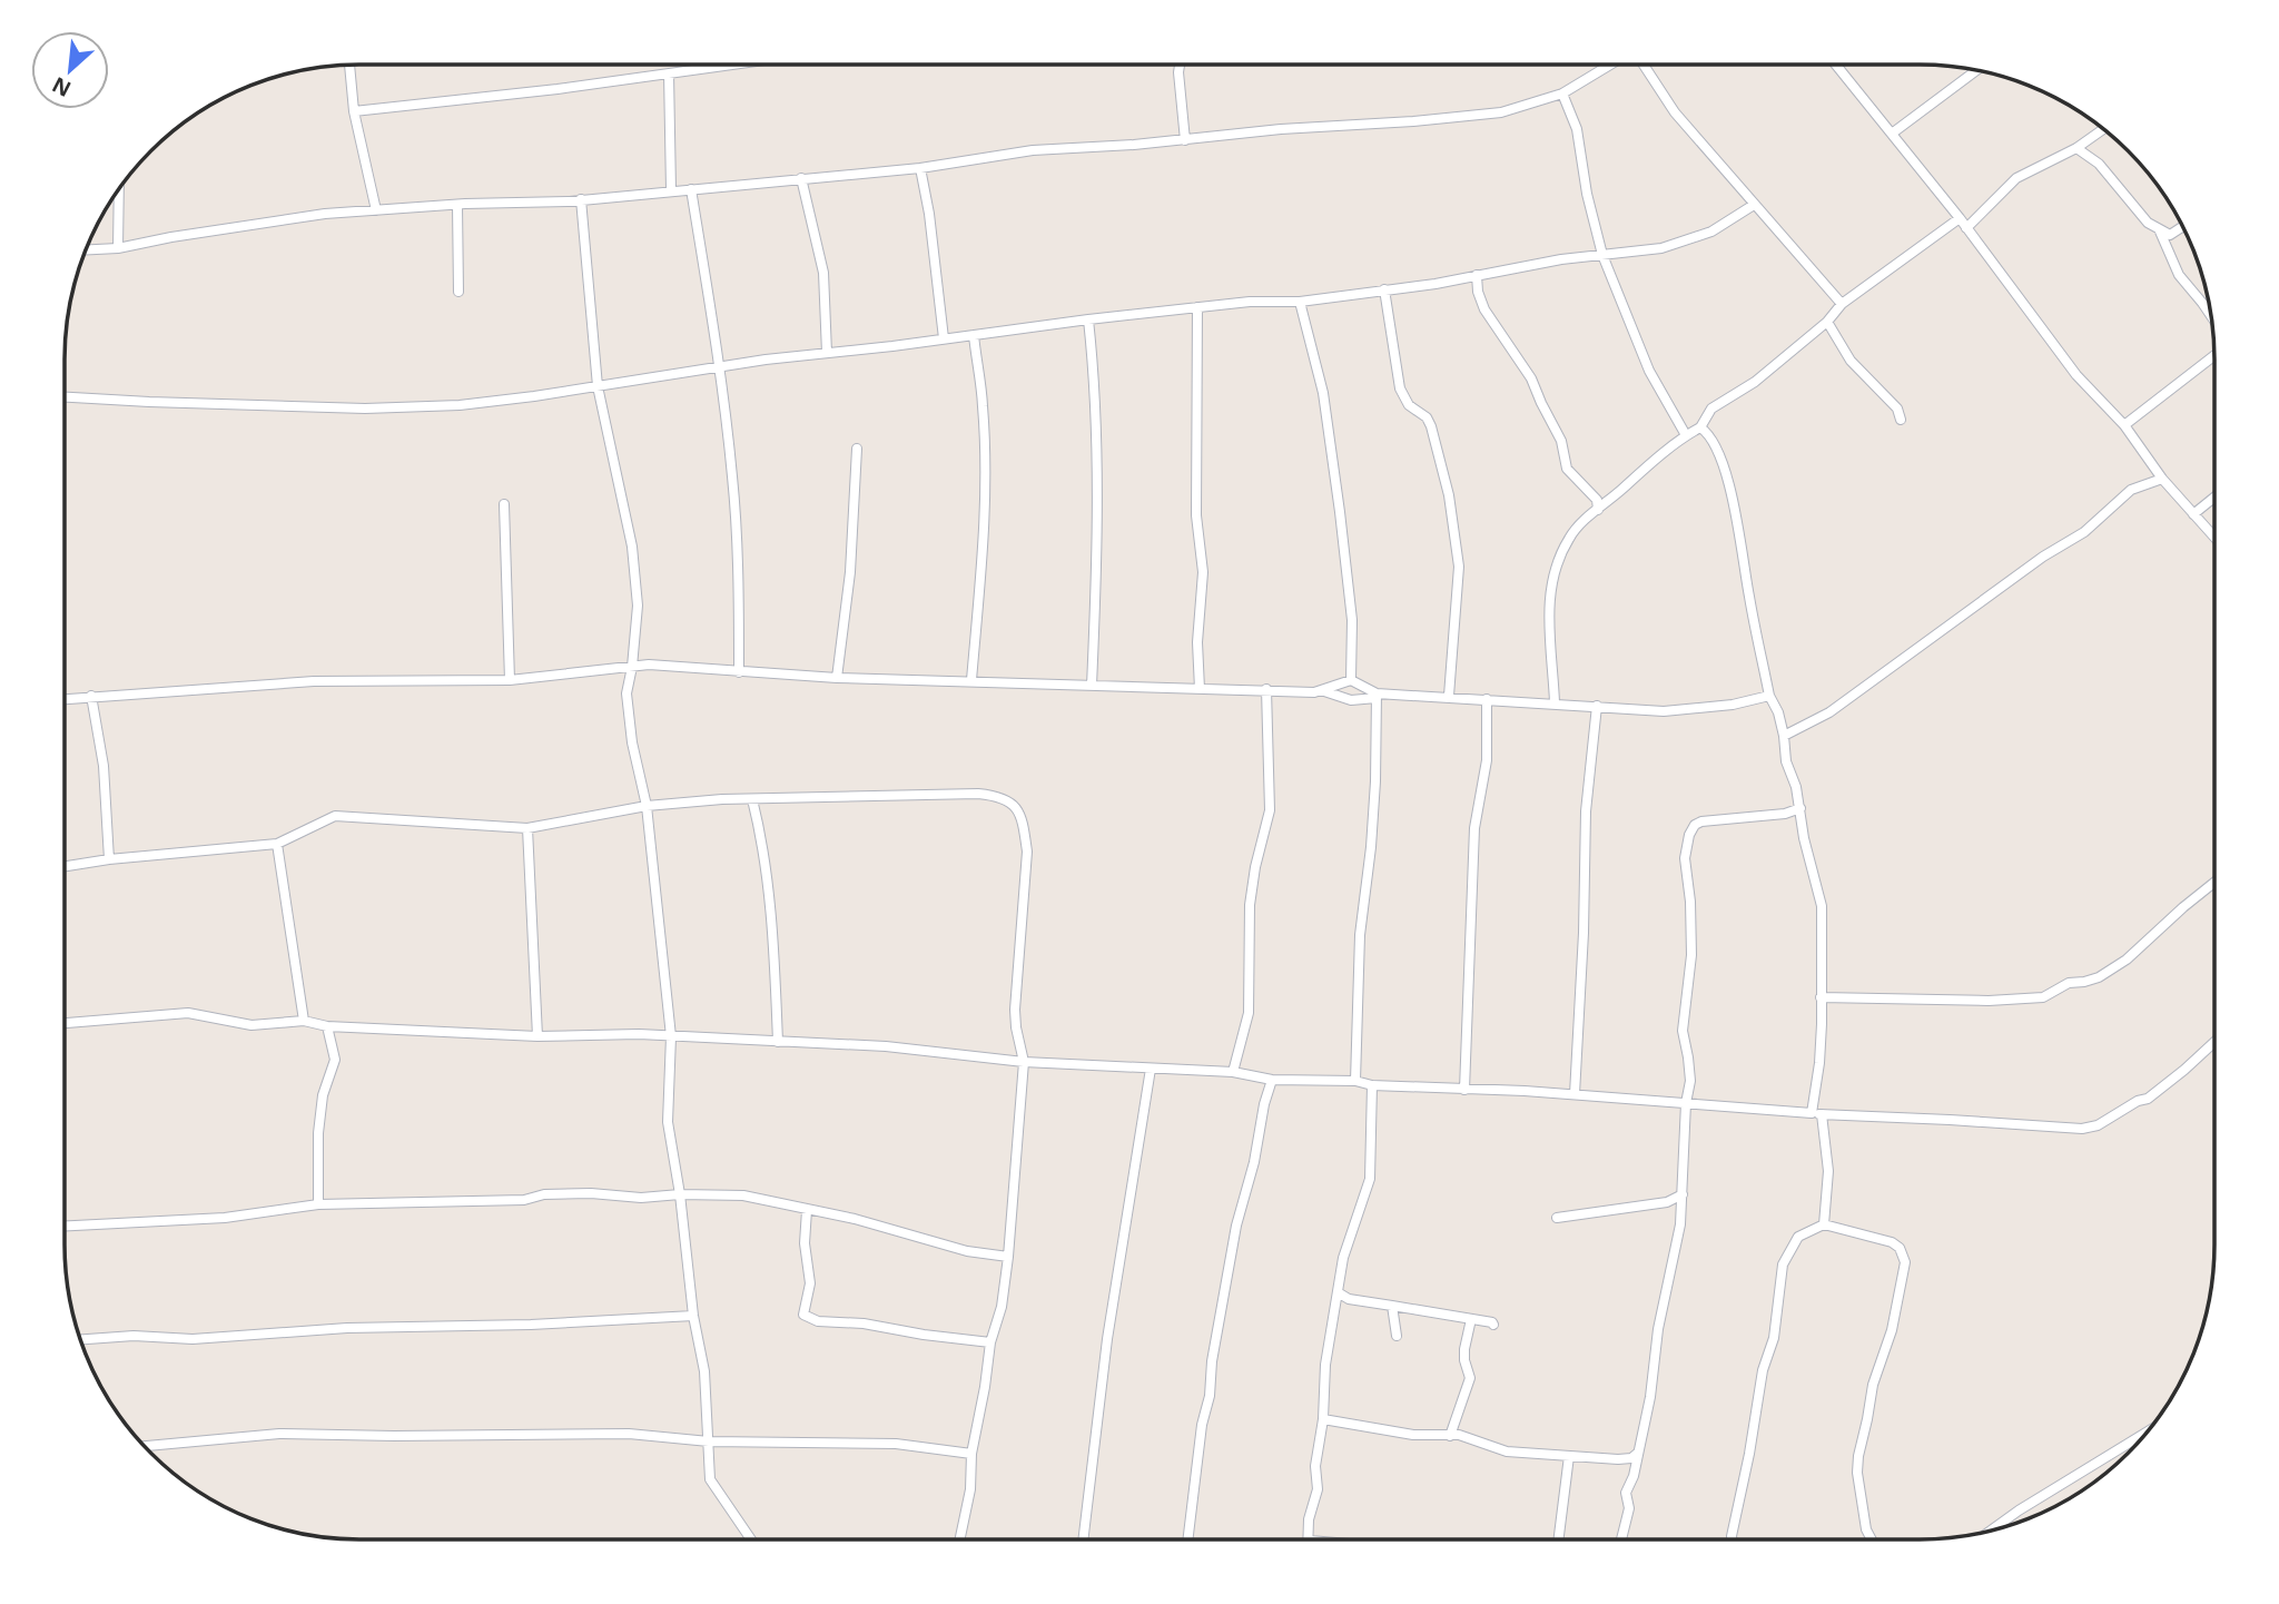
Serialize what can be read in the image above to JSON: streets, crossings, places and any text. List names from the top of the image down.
{
  "north": "bottom left"
}
